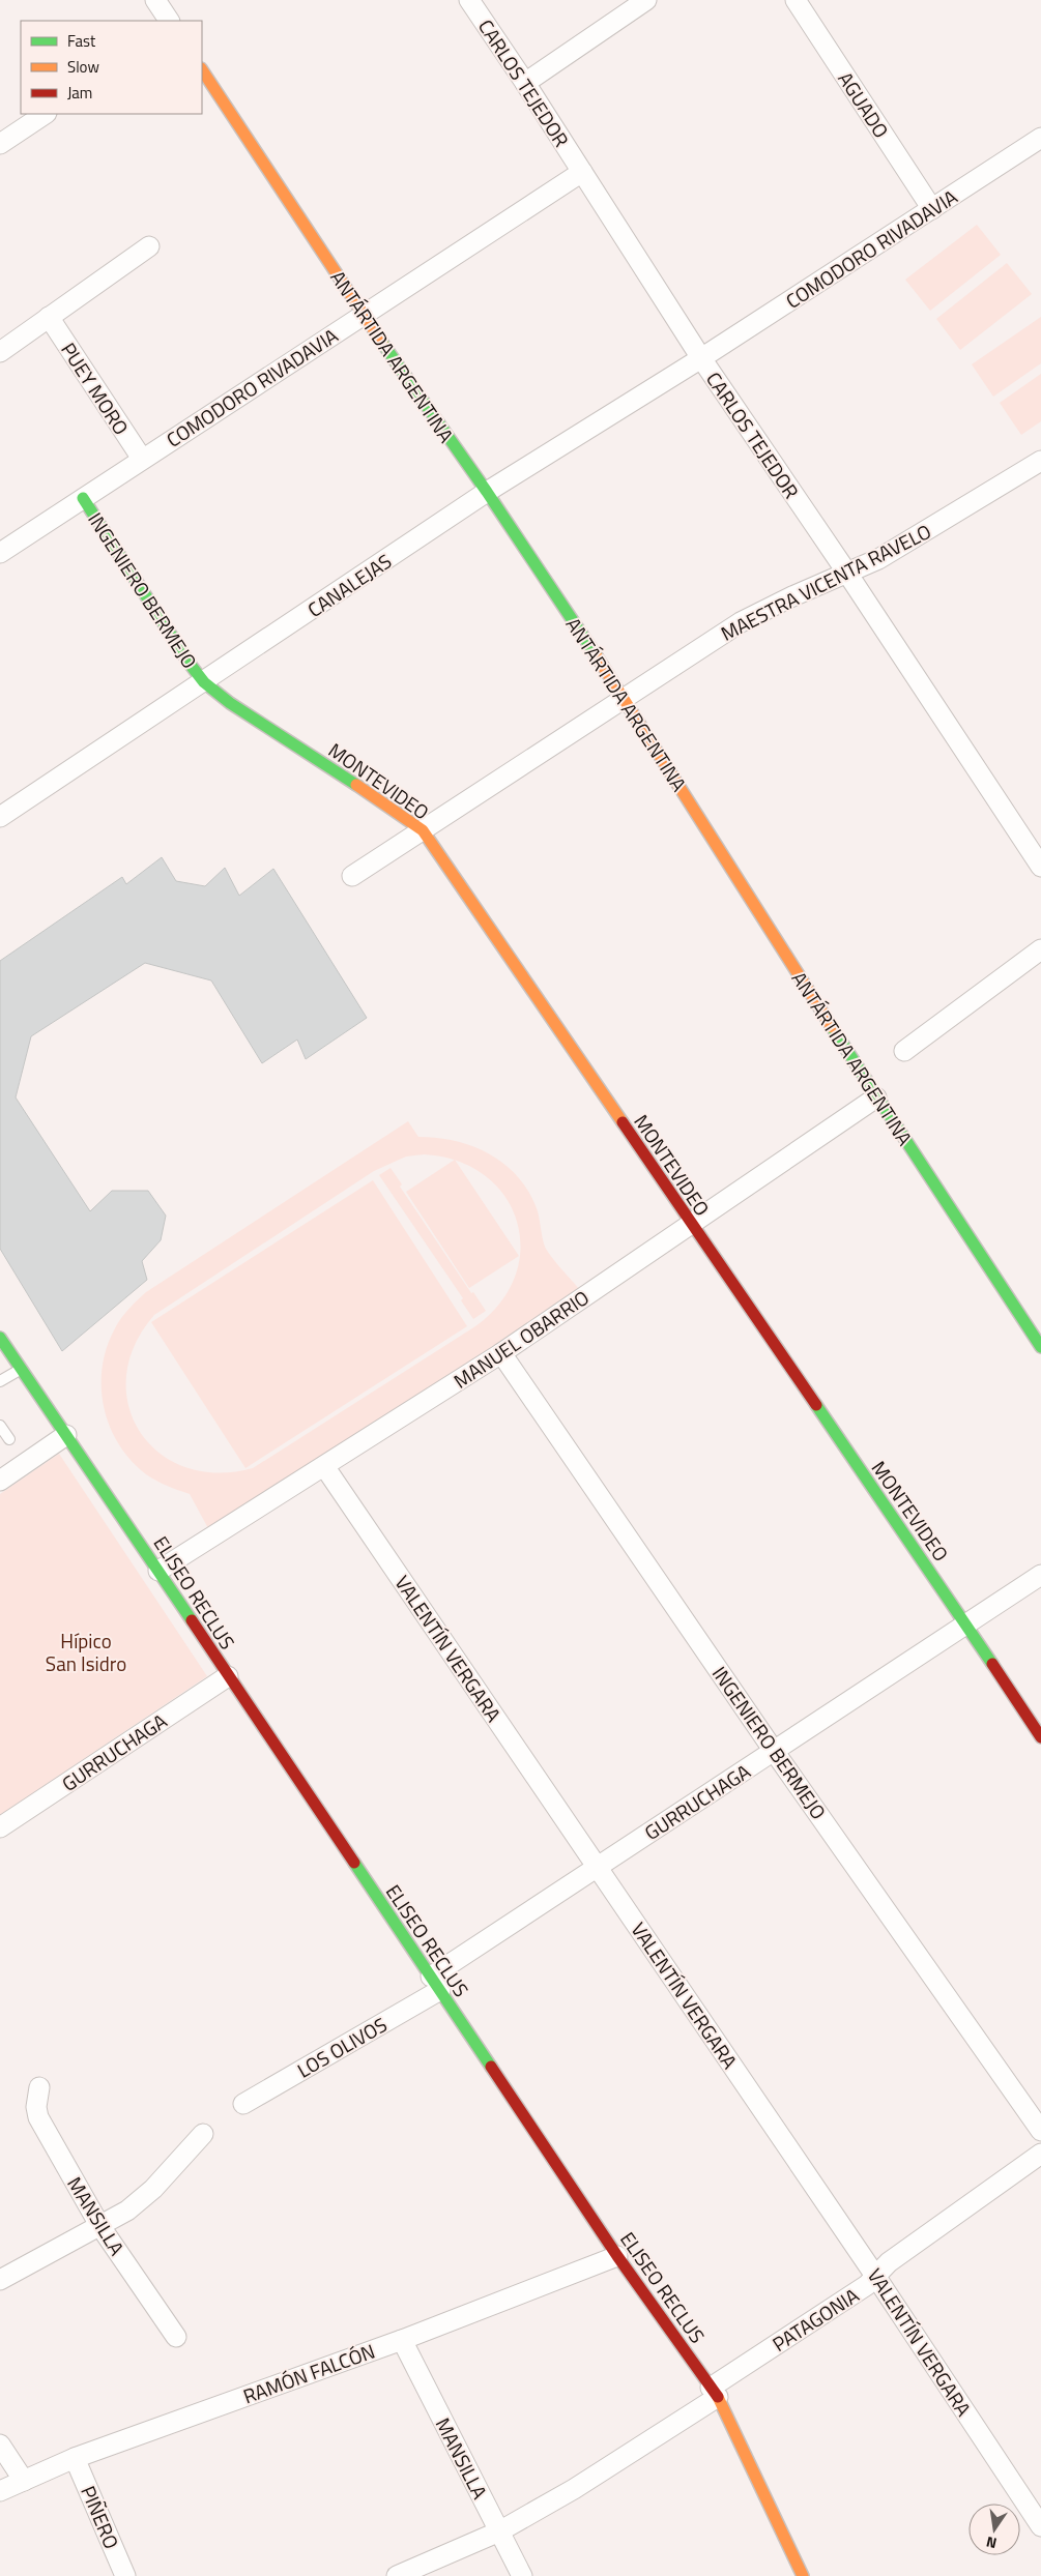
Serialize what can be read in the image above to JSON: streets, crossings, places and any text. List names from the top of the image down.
{
  "streets": {
    "street": [
      "CARLOS TEJEDOR",
      "AGUADO",
      "COMODORO RIVADAVIA",
      "ANTÁRTIDA ARGENTINA",
      "PUEY MORO",
      "MAESTRA VICENTA RAVELO",
      "CANALEJAS",
      "INGENIERO BERMEJO",
      "MONTEVIDEO",
      "MANUEL OBARRIO",
      "ELISEO RECLUS",
      "VALENTÍN VERGARA",
      "GURRUCHAGA",
      "LOS OLIVOS",
      "MANSILLA",
      "PATAGONIA",
      "RAMÓN FALCÓN",
      "PIÑERO"
    ]
  },
  "crossings": [
    ["CARLOS TEJEDOR", "COMODORO RIVADAVIA"],
    ["CARLOS TEJEDOR", "MAESTRA VICENTA RAVELO"],
    ["CARLOS TEJEDOR", "CANALEJAS"],
    ["AGUADO", "COMODORO RIVADAVIA"],
    ["COMODORO RIVADAVIA", "ANTÁRTIDA ARGENTINA"],
    ["COMODORO RIVADAVIA", "PUEY MORO"],
    ["COMODORO RIVADAVIA", "CANALEJAS"],
    ["COMODORO RIVADAVIA", "INGENIERO BERMEJO"],
    ["ANTÁRTIDA ARGENTINA", "MAESTRA VICENTA RAVELO"],
    ["ANTÁRTIDA ARGENTINA", "CANALEJAS"],
    ["ANTÁRTIDA ARGENTINA", "MANUEL OBARRIO"],
    ["MAESTRA VICENTA RAVELO", "MONTEVIDEO"],
    ["CANALEJAS", "INGENIERO BERMEJO"],
    ["CANALEJAS", "MONTEVIDEO"],
    ["INGENIERO BERMEJO", "MONTEVIDEO"],
    ["INGENIERO BERMEJO", "MANUEL OBARRIO"],
    ["INGENIERO BERMEJO", "GURRUCHAGA"],
    ["MONTEVIDEO", "MANUEL OBARRIO"],
    ["MONTEVIDEO", "GURRUCHAGA"],
    ["MANUEL OBARRIO", "ELISEO RECLUS"],
    ["MANUEL OBARRIO", "VALENTÍN VERGARA"],
    ["ELISEO RECLUS", "GURRUCHAGA"],
    ["ELISEO RECLUS", "LOS OLIVOS"],
    ["ELISEO RECLUS", "PATAGONIA"],
    ["ELISEO RECLUS", "RAMÓN FALCÓN"],
    ["VALENTÍN VERGARA", "GURRUCHAGA"],
    ["VALENTÍN VERGARA", "PATAGONIA"],
    ["GURRUCHAGA", "LOS OLIVOS"],
    ["MANSILLA", "PATAGONIA"],
    ["MANSILLA", "RAMÓN FALCÓN"],
    ["RAMÓN FALCÓN", "PIÑERO"]
  ],
  "parks": ["Hípico San Isidro"],
  "legend": ["Fast", "Slow", "Jam"],
  "north": "bottom"
}
